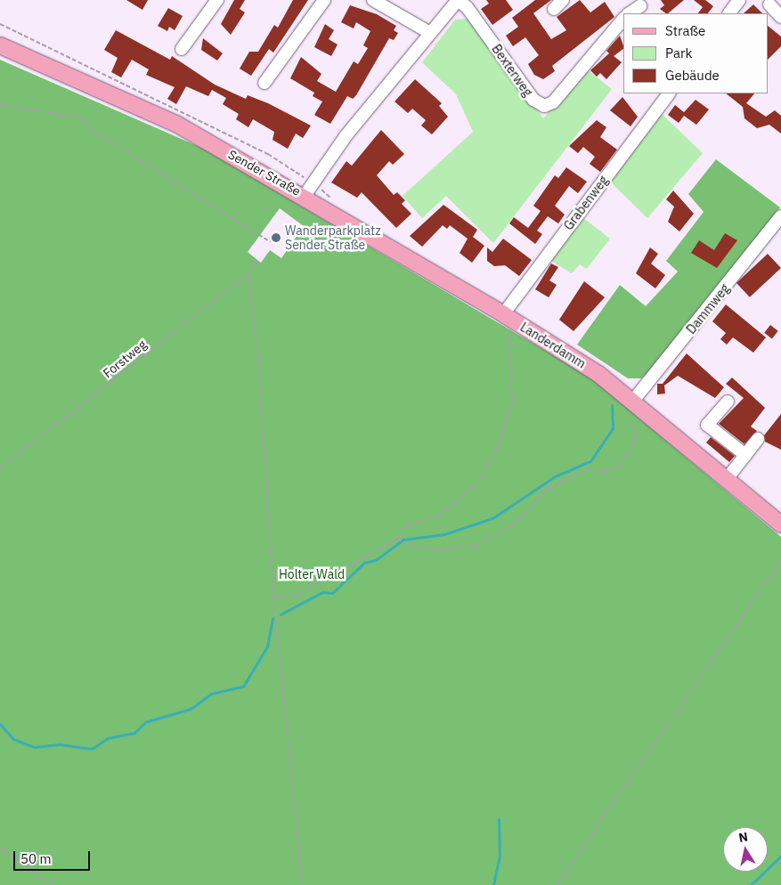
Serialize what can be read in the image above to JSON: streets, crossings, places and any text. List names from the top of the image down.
{
  "streets": {
    "main road": ["Sender Straße", "Landerdamm"],
    "street": ["Bexterweg", "Grabenweg", "Dammweg"],
    "path": ["Forstweg"]
  },
  "crossings": [
    ["Bexterweg", "Sender Straße"],
    ["Sender Straße", "Landerdamm"],
    ["Grabenweg", "Landerdamm"],
    ["Dammweg", "Landerdamm"]
  ],
  "parks": ["Holter Wald"],
  "places": ["Wanderparkplatz Sender Straße"],
  "legend": ["Straße", "Park", "Gebäude"],
  "scale_bar": "50 m",
  "north": "top"
}
